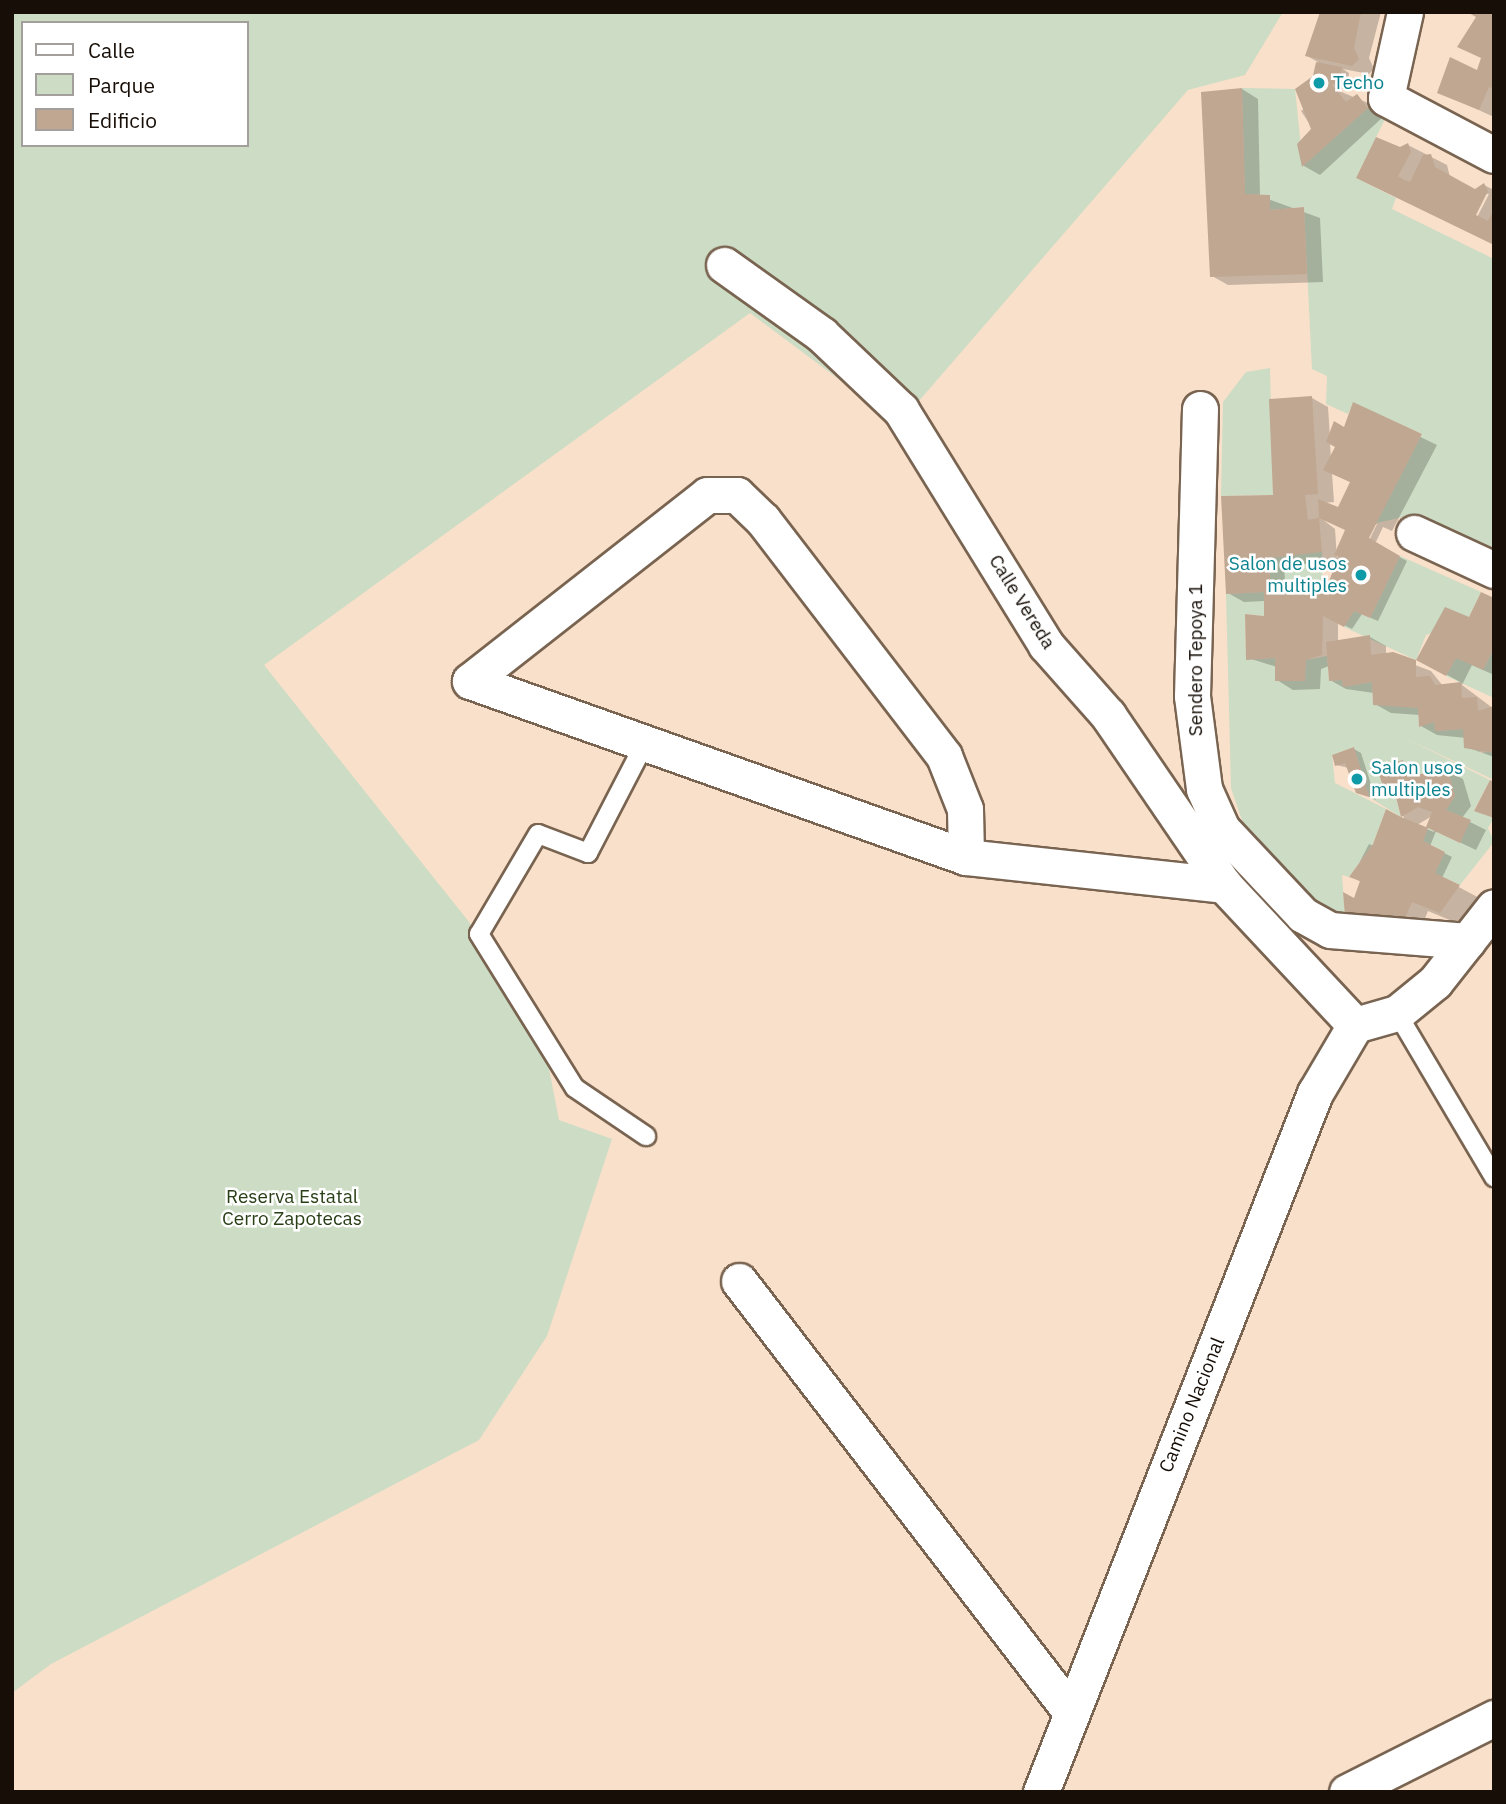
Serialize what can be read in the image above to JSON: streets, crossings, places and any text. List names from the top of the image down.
{
  "streets": {
    "street": ["Calle Vereda", "Sendero Tepoya 1", "Camino Nacional"]
  },
  "crossings": [
    ["Calle Vereda", "Camino Nacional"]
  ],
  "parks": ["Reserva Estatal Cerro Zapotecas"],
  "places": ["Techo", "Salon de usos multiples", "Salon usos multiples"],
  "legend": ["Calle", "Parque", "Edificio"]
}
